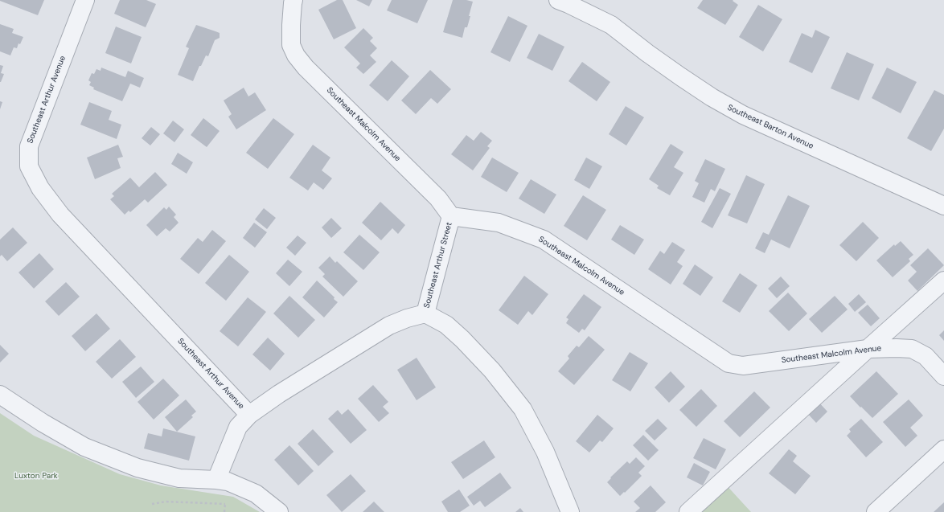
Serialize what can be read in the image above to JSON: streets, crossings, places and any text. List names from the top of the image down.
{
  "streets": {
    "street": [
      "Southeast Arthur Avenue",
      "Southeast Malcolm Avenue",
      "Southeast Barton Avenue",
      "Southeast Arthur Street"
    ]
  },
  "crossings": [
    ["Southeast Arthur Avenue", "Southeast Arthur Street"],
    ["Southeast Malcolm Avenue", "Southeast Arthur Street"]
  ],
  "parks": ["Luxton Park"]
}
